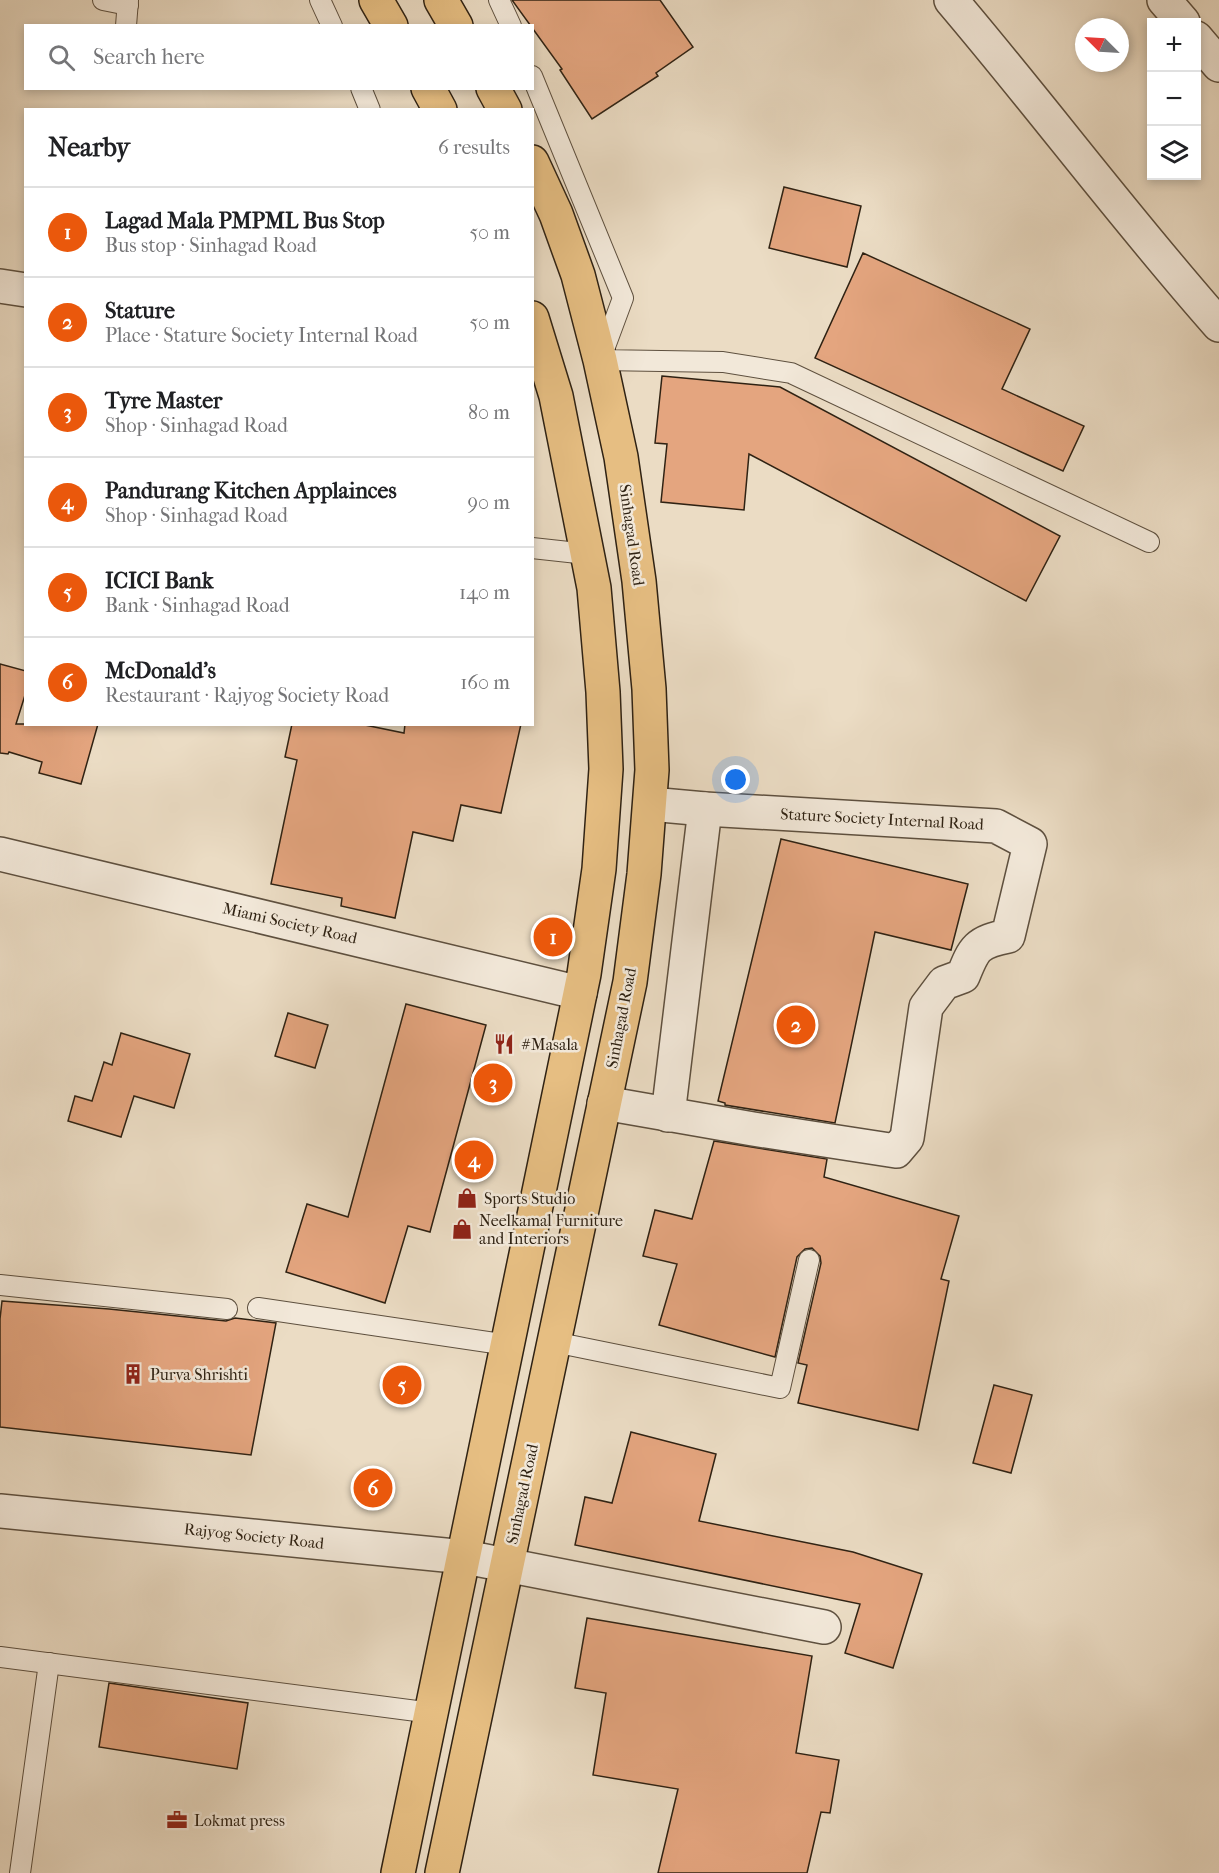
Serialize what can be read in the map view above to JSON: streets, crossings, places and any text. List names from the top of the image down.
{
  "streets": {
    "main road": ["Sinhagad Road"],
    "street": ["Stature Society Internal Road", "Miami Society Road", "Rajyog Society Road"]
  },
  "crossings": [
    ["Sinhagad Road", "Stature Society Internal Road"],
    ["Sinhagad Road", "Rajyog Society Road"]
  ],
  "places": {
    "restaurant": ["#Masala"],
    "shop": ["Sports Studio", "Neelkamal Furniture and Interiors"],
    "building": ["Purva Shrishti"],
    "office": ["Lokmat press"]
  },
  "north": "top left",
  "page": {
    "map_buttons": ["+", "−"],
    "search": "Search here",
    "heading": ["Nearby", "6 results"],
    "list": [
      {
        "mark": "1",
        "name": "Lagad Mala PMPML Bus Stop",
        "note": "Bus stop · Sinhagad Road",
        "value": "50 m"
      },
      {
        "mark": "2",
        "name": "Stature",
        "note": "Place · Stature Society Internal Road",
        "value": "50 m"
      },
      {
        "mark": "3",
        "name": "Tyre Master",
        "note": "Shop · Sinhagad Road",
        "value": "80 m"
      },
      {
        "mark": "4",
        "name": "Pandurang Kitchen Applainces",
        "note": "Shop · Sinhagad Road",
        "value": "90 m"
      },
      {
        "mark": "5",
        "name": "ICICI Bank",
        "note": "Bank · Sinhagad Road",
        "value": "140 m"
      },
      {
        "mark": "6",
        "name": "McDonald's",
        "note": "Restaurant · Rajyog Society Road",
        "value": "160 m"
      }
    ],
    "pins": [
      "1",
      "2",
      "3",
      "4",
      "5",
      "6"
    ]
  }
}
